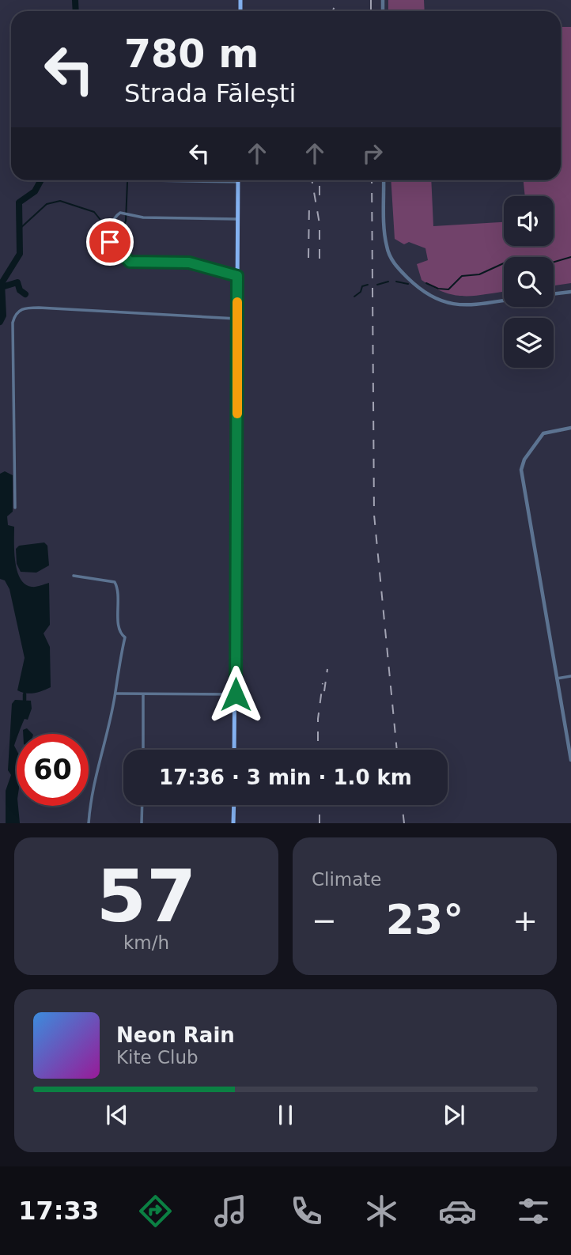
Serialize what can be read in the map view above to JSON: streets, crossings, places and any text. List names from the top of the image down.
{
  "page": {
    "turn": ["780 m", "Strada Fălești"],
    "limit": "60",
    "trip": "17:36 · 3 min · 1.0 km",
    "tile": [
      ["57", "km/h"],
      "Climate"
    ],
    "heat": ["−", "23°", "+"],
    "song": ["Neon Rain", "Kite Club"],
    "tabs": "17:33"
  }
}
